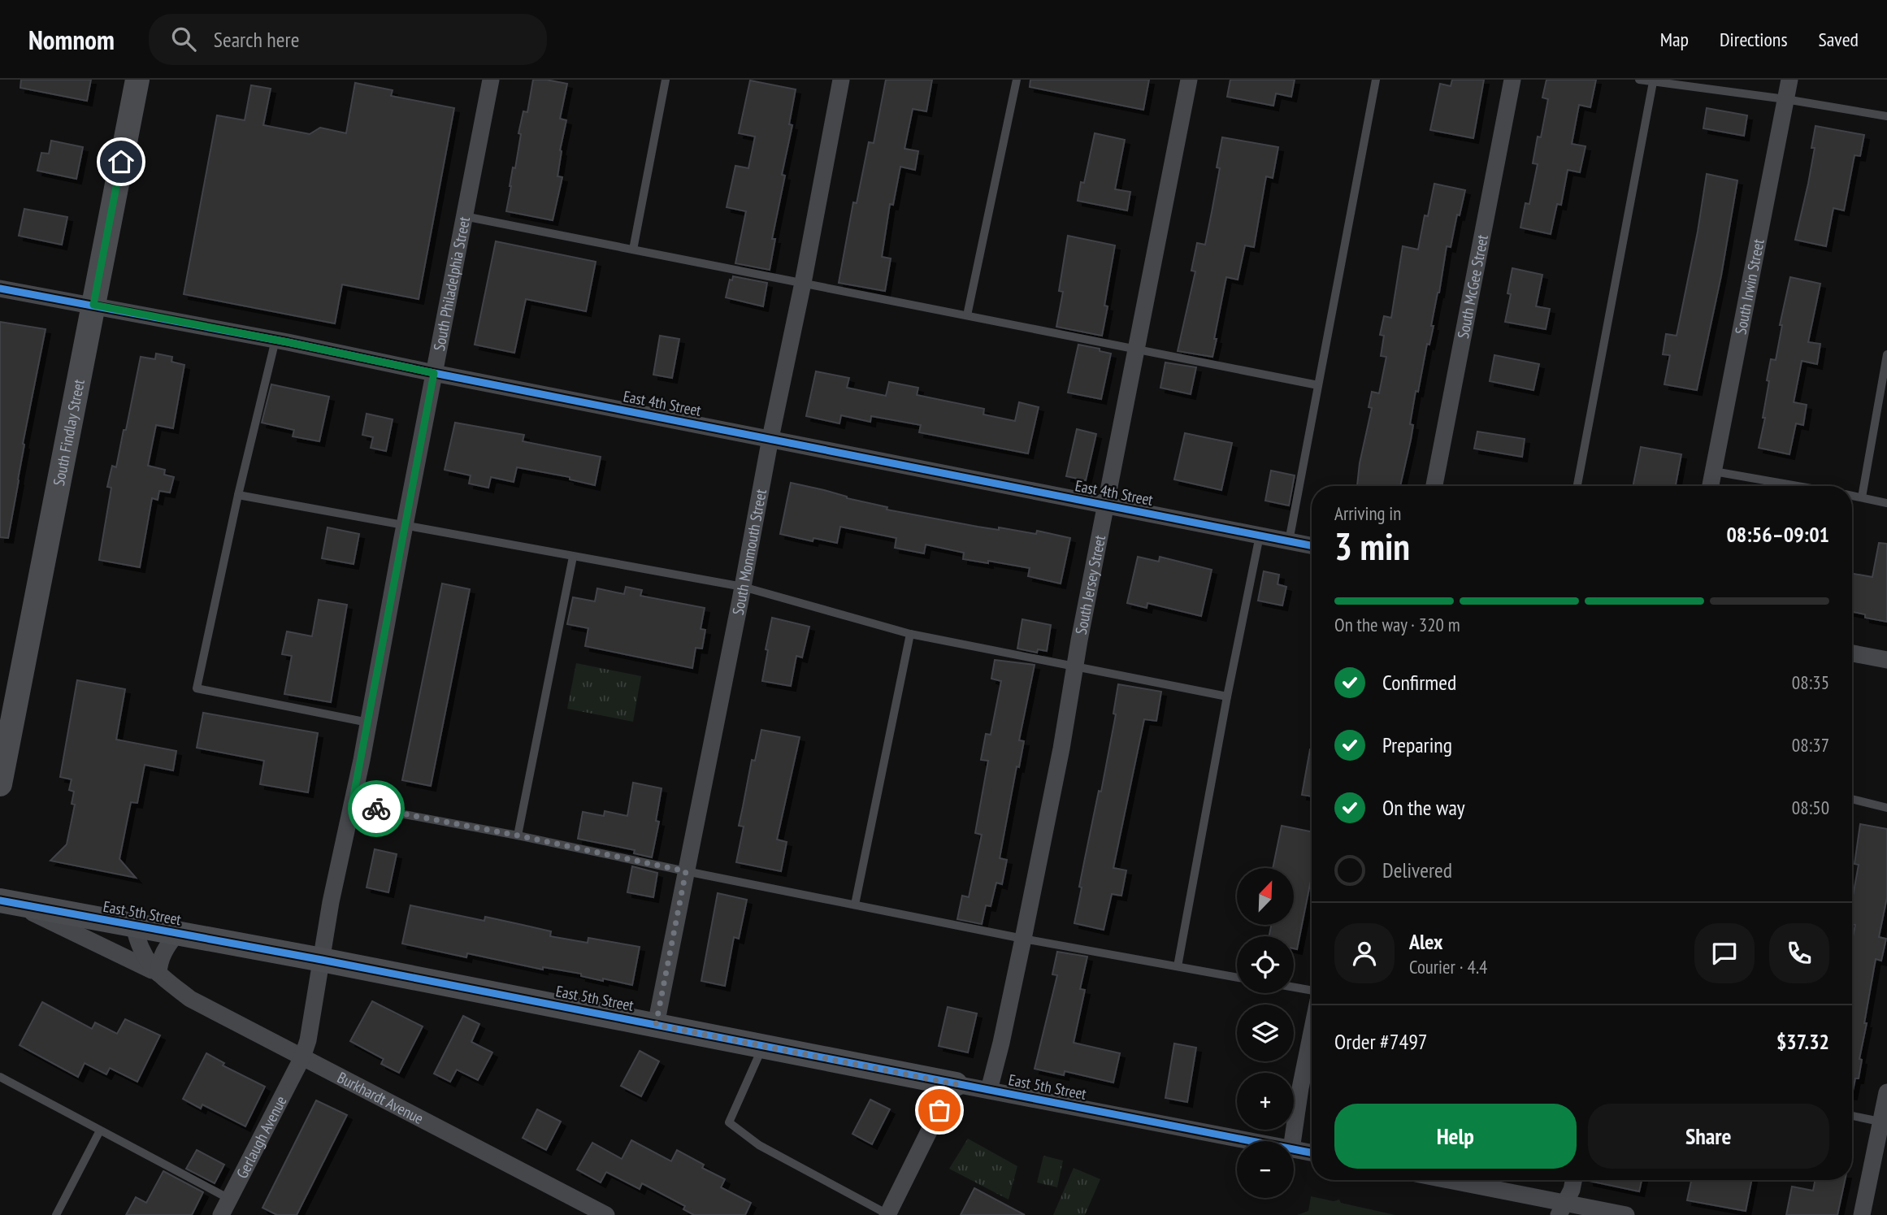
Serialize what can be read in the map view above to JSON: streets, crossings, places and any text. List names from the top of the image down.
{
  "streets": {
    "street": [
      "South Philadelphia Street",
      "South Irwin Street",
      "South McGee Street",
      "East 4th Street",
      "South Findlay Street",
      "South Monmouth Street",
      "South Jersey Street",
      "East 5th Street",
      "Burkhardt Avenue",
      "Gerlaugh Avenue"
    ]
  },
  "crossings": [
    ["South Philadelphia Street", "East 4th Street"],
    ["South Philadelphia Street", "East 5th Street"],
    ["South Philadelphia Street", "Burkhardt Avenue"],
    ["South Philadelphia Street", "Gerlaugh Avenue"],
    ["East 4th Street", "South Findlay Street"],
    ["East 4th Street", "South Monmouth Street"],
    ["East 4th Street", "South Jersey Street"],
    ["South Monmouth Street", "East 5th Street"],
    ["South Jersey Street", "East 5th Street"],
    ["East 5th Street", "Burkhardt Avenue"],
    ["Burkhardt Avenue", "Gerlaugh Avenue"]
  ],
  "north": "top right",
  "page": {
    "header": "Nomnom",
    "search": "Search here",
    "nav": ["Map", "Directions", "Saved"],
    "heading": ["3 min", "Arriving in", "08:56–09:01"],
    "panel": [
      "Alex",
      "Courier · 4.4",
      "Order #7497",
      "$37.32"
    ],
    "bar": "On the way · 320 m",
    "list": [
      ["Confirmed", "08:35"],
      ["Preparing", "08:37"],
      ["On the way", "08:50"],
      "Delivered"
    ],
    "map_buttons": ["+", "−"],
    "buttons": ["Help", "Share"]
  }
}
